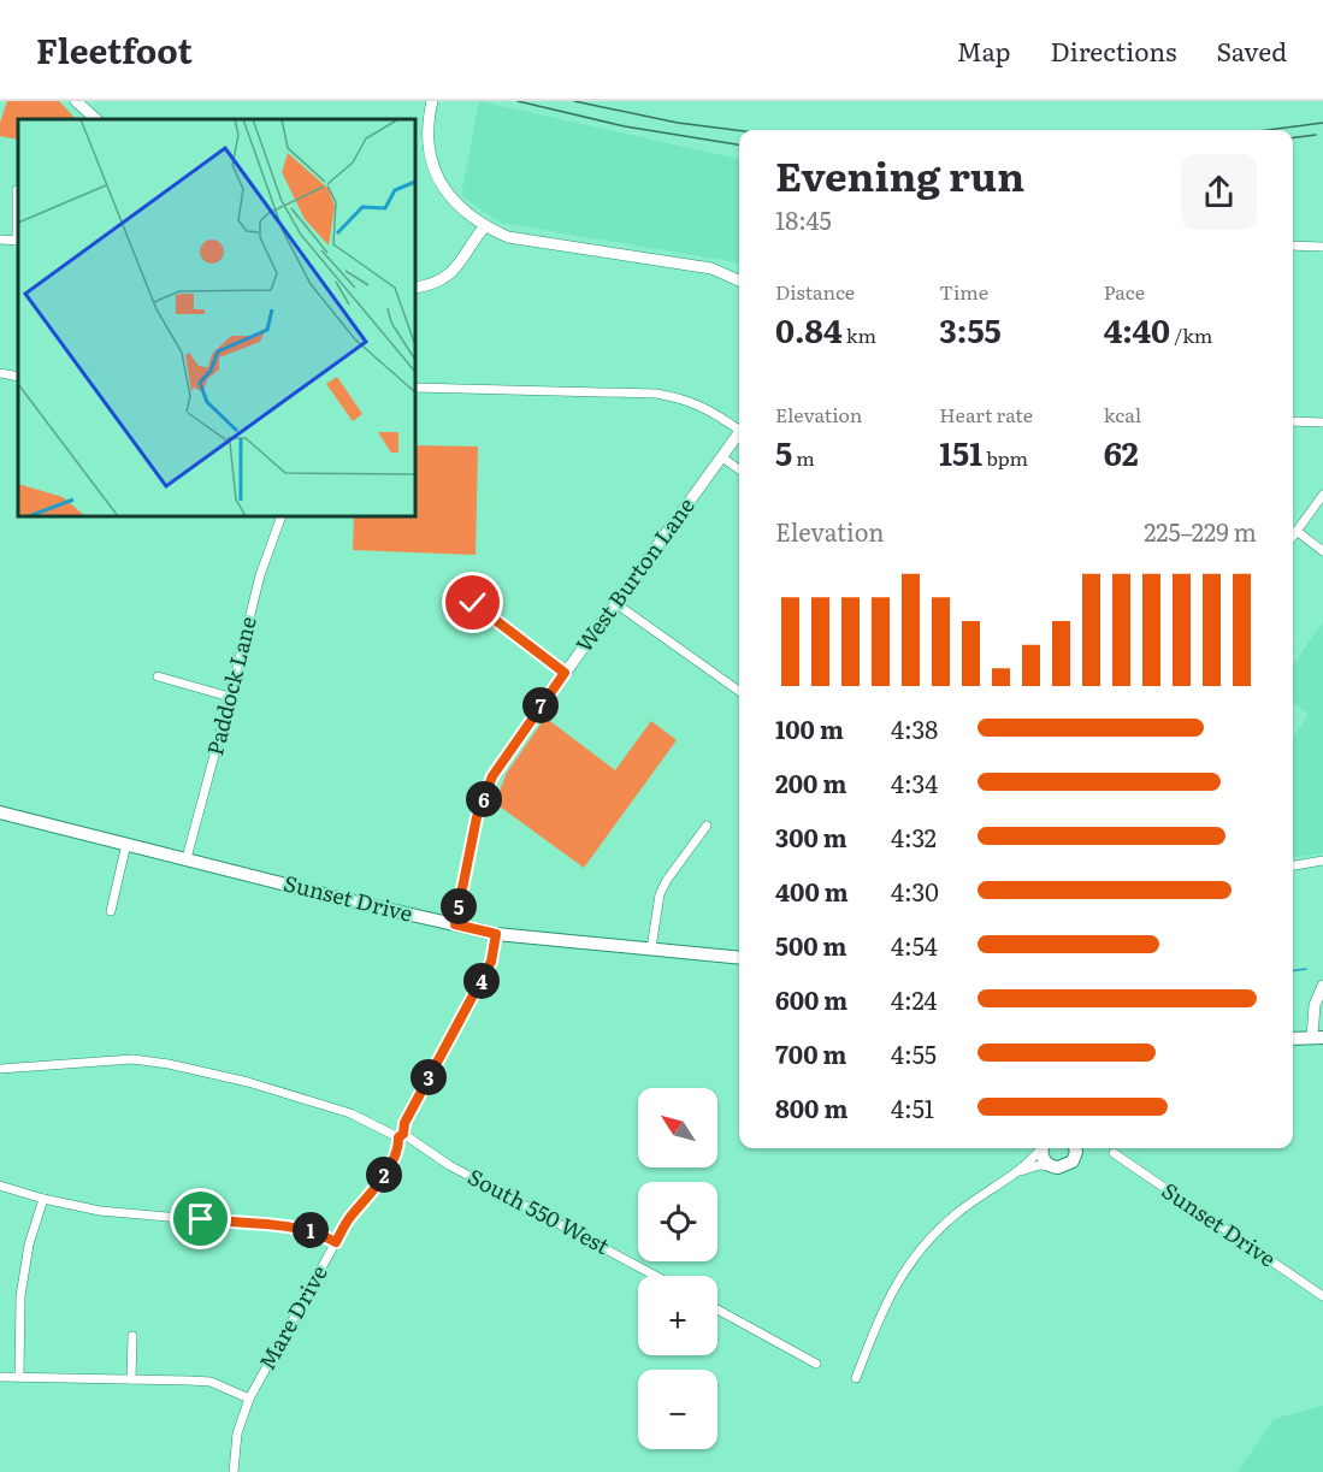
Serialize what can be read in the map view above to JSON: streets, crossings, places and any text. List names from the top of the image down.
{
  "streets": {
    "main road": ["Sunset Drive"],
    "street": [
      "West Burton Lane",
      "Paddock Lane",
      "South 550 West",
      "Mare Drive"
    ]
  },
  "crossings": [
    ["West Burton Lane", "Sunset Drive"],
    ["Paddock Lane", "Sunset Drive"],
    ["Sunset Drive", "Mare Drive"],
    ["South 550 West", "Mare Drive"]
  ],
  "north": "top left",
  "page": {
    "header": "Fleetfoot",
    "nav": ["Map", "Directions", "Saved"],
    "heading": ["Evening run", "18:45"],
    "stats": [
      ["Distance", "0.84 km"],
      ["Time", "3:55"],
      ["Pace", "4:40 /km"],
      ["Elevation", "5 m"],
      ["Heart rate", "151 bpm"],
      ["kcal", "62"]
    ],
    "chart": ["Elevation", "225–229 m"],
    "pins": [
      "7",
      "6",
      "5",
      "4",
      "3",
      "2",
      "1"
    ],
    "list": [
      {
        "name": "100 m",
        "note": "4:38"
      },
      {
        "name": "200 m",
        "note": "4:34"
      },
      {
        "name": "300 m",
        "note": "4:32"
      },
      {
        "name": "400 m",
        "note": "4:30"
      },
      {
        "name": "500 m",
        "note": "4:54"
      },
      {
        "name": "600 m",
        "note": "4:24"
      },
      {
        "name": "700 m",
        "note": "4:55"
      },
      {
        "name": "800 m",
        "note": "4:51"
      }
    ],
    "map_buttons": ["+", "−"]
  }
}
